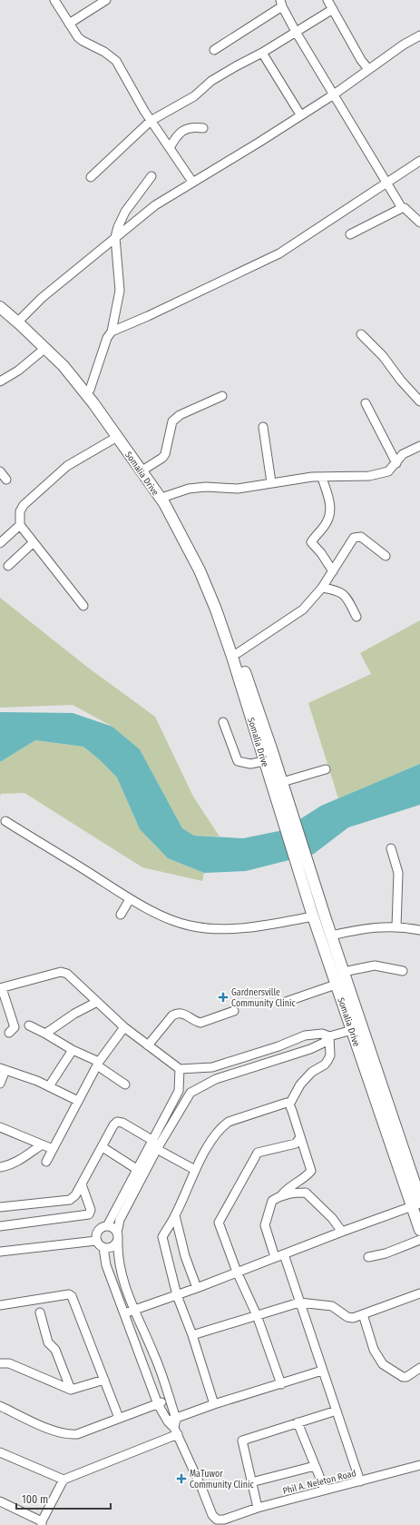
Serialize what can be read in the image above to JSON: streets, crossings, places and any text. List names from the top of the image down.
{
  "streets": {
    "main road": ["Somalia Drive"],
    "street": ["Phil A. Neleton Road"]
  },
  "places": {
    "health": ["Gardnersville Community Clinic", "MaTuwor Community Clinic"]
  },
  "scale_bar": "100 m"
}
